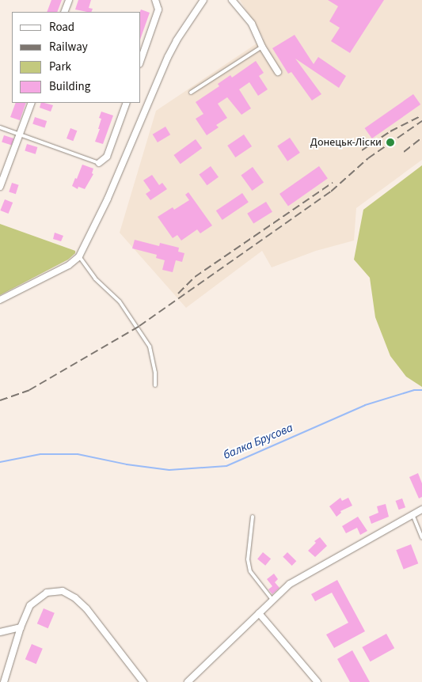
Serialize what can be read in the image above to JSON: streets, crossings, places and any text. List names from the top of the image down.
{
  "water": ["балка Брусова"],
  "places": ["Донецьк-Ліски"],
  "legend": [
    "Road",
    "Railway",
    "Park",
    "Building"
  ]
}
